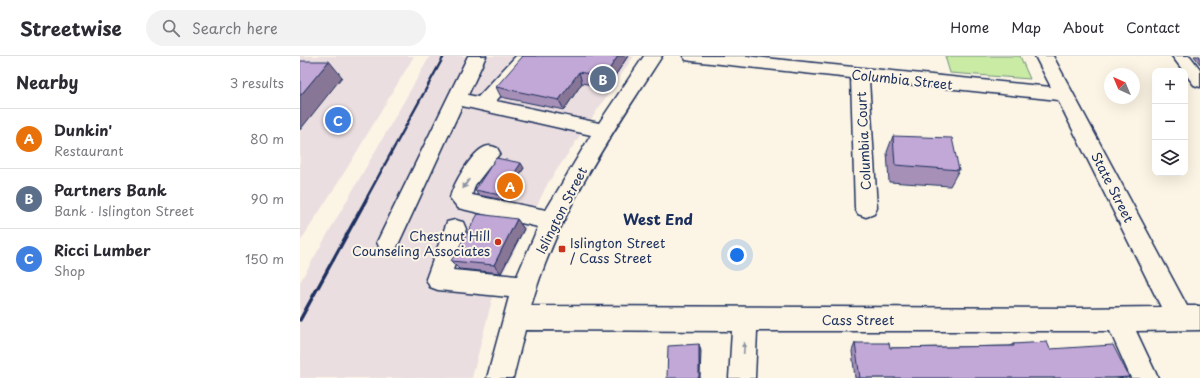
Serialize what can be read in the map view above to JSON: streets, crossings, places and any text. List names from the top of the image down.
{
  "streets": {
    "street": [
      "Columbia Street",
      "Columbia Court",
      "State Street",
      "Islington Street",
      "Cass Street"
    ]
  },
  "crossings": [
    ["Columbia Street", "Columbia Court"],
    ["Columbia Street", "State Street"],
    ["State Street", "Cass Street"],
    ["Islington Street", "Cass Street"]
  ],
  "districts": ["West End"],
  "places": {
    "other": ["Chestnut Hill Counseling Associates"],
    "transit": ["Islington Street / Cass Street"]
  },
  "north": "top left",
  "page": {
    "header": "Streetwise",
    "search": "Search here",
    "nav": [
      "Home",
      "Map",
      "About",
      "Contact"
    ],
    "heading": ["Nearby", "3 results"],
    "pins": ["B", "C", "A"],
    "map_buttons": ["+", "−"],
    "list": [
      {
        "mark": "A",
        "name": "Dunkin'",
        "note": "Restaurant",
        "value": "80 m"
      },
      {
        "mark": "B",
        "name": "Partners Bank",
        "note": "Bank · Islington Street",
        "value": "90 m"
      },
      {
        "mark": "C",
        "name": "Ricci Lumber",
        "note": "Shop",
        "value": "150 m"
      }
    ]
  }
}
